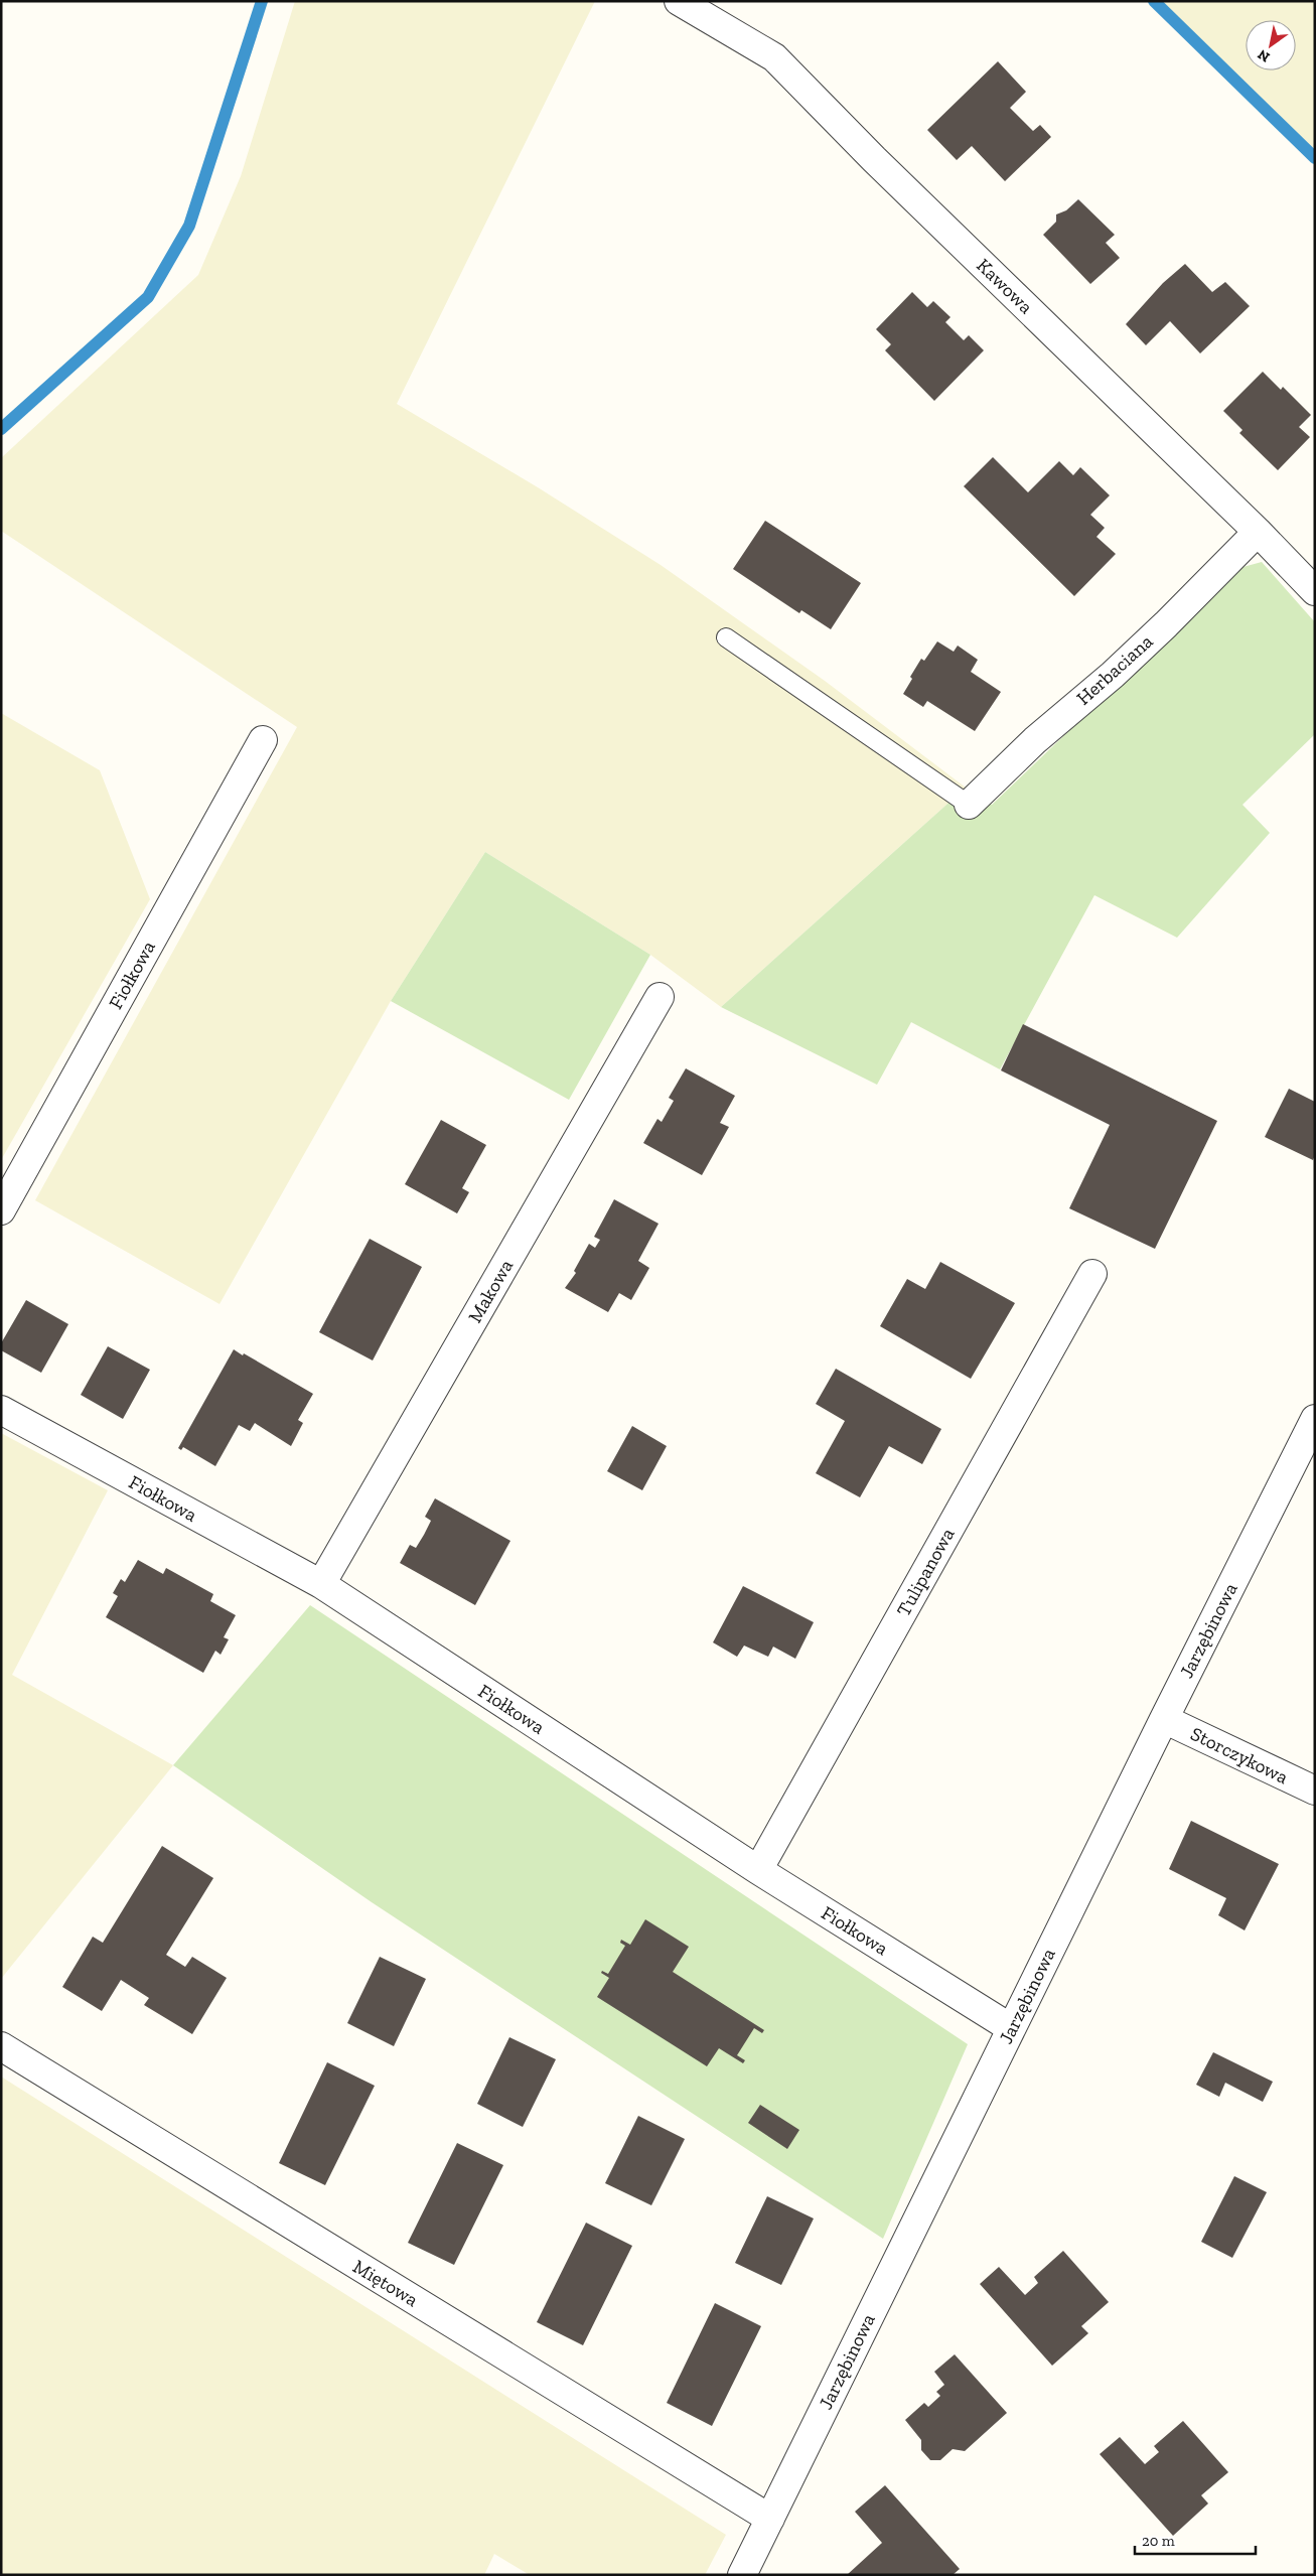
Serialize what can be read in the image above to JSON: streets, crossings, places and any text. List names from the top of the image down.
{
  "streets": {
    "street": [
      "Kawowa",
      "Herbaciana",
      "Fiołkowa",
      "Makowa",
      "Tulipanowa",
      "Jarzębinowa",
      "Storczykowa",
      "Miętowa"
    ]
  },
  "crossings": [
    ["Kawowa", "Herbaciana"],
    ["Fiołkowa", "Makowa"],
    ["Fiołkowa", "Tulipanowa"],
    ["Fiołkowa", "Jarzębinowa"],
    ["Jarzębinowa", "Storczykowa"],
    ["Jarzębinowa", "Miętowa"]
  ],
  "scale_bar": "20 m",
  "north": "bottom left"
}
